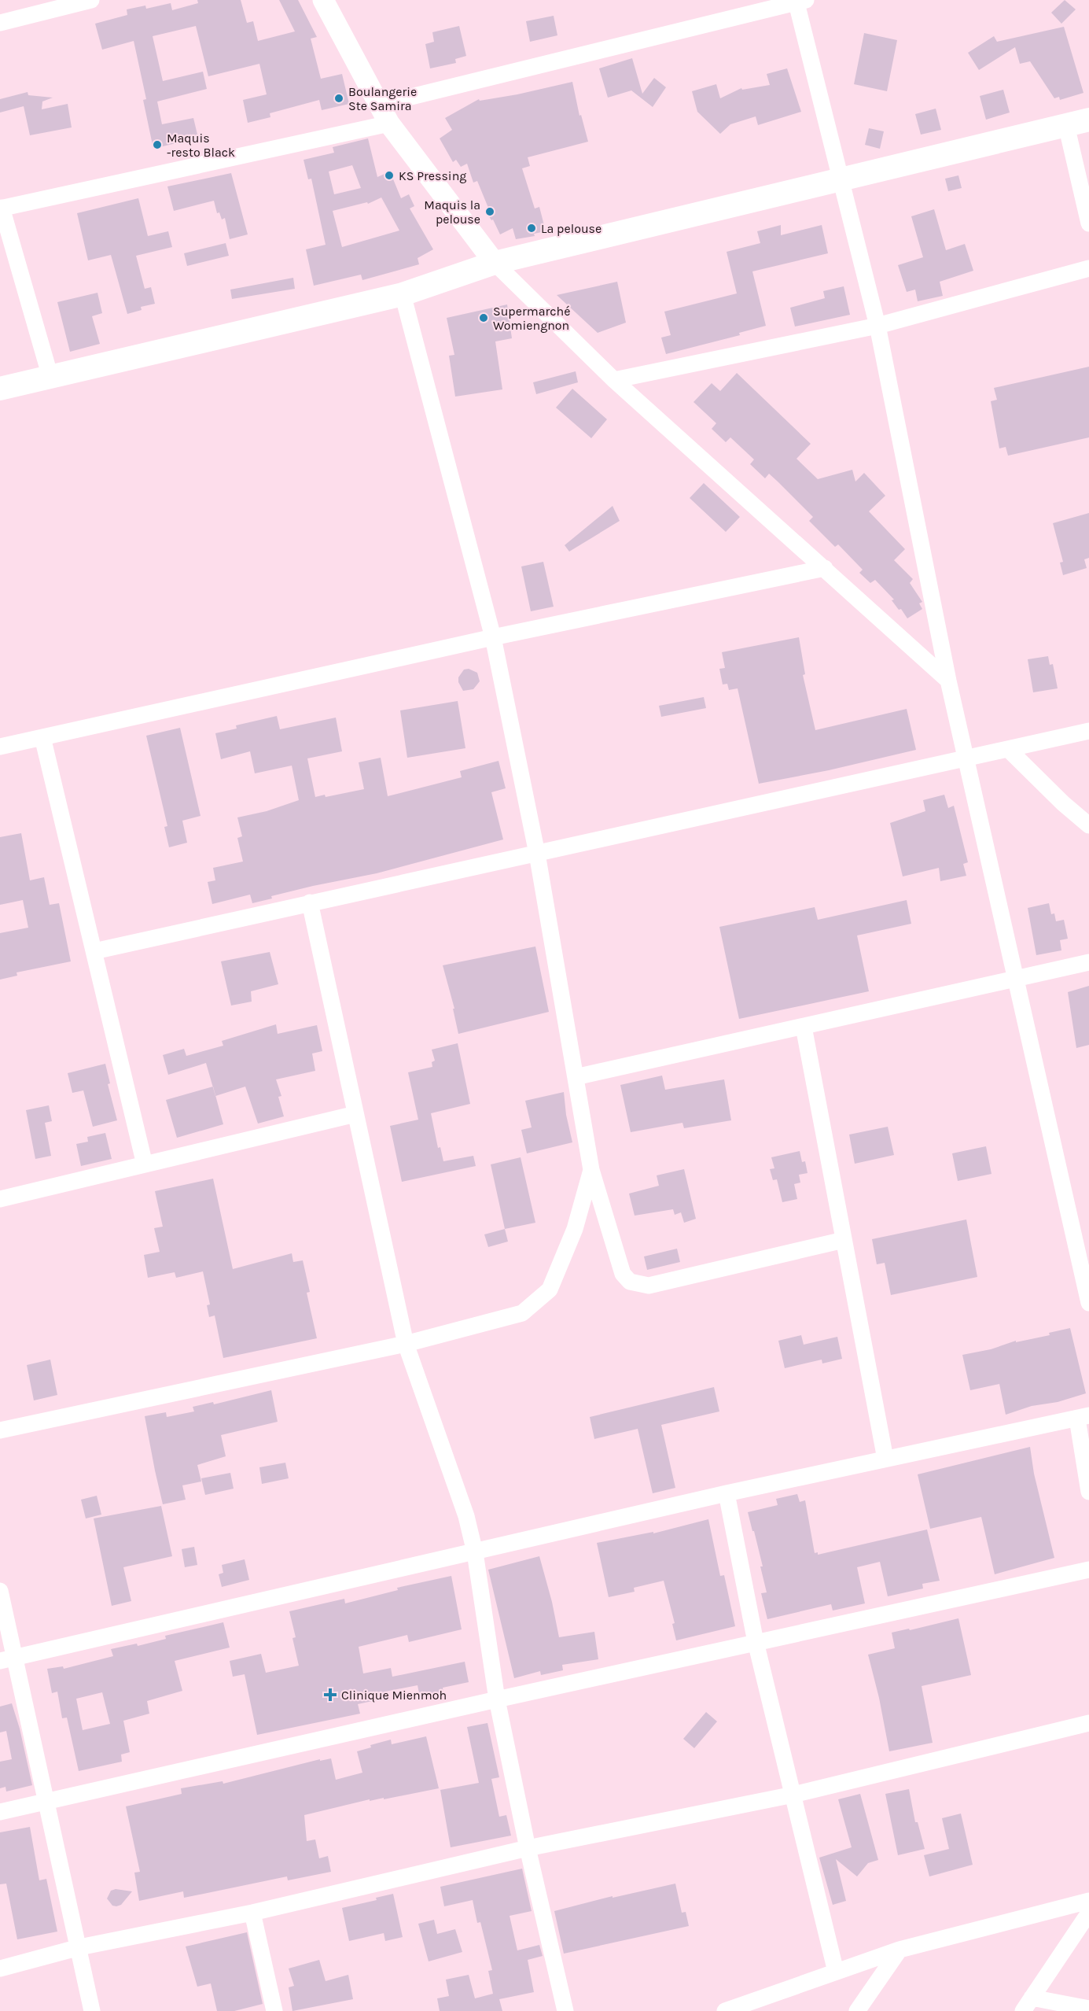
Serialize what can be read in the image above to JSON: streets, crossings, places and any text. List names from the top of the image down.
{
  "places": {
    "other": [
      "Boulangerie Ste Samira",
      "Maquis -resto Black",
      "KS Pressing",
      "Maquis la pelouse",
      "La pelouse",
      "Supermarché Womiengnon"
    ],
    "health": ["Clinique Mienmoh"]
  }
}
